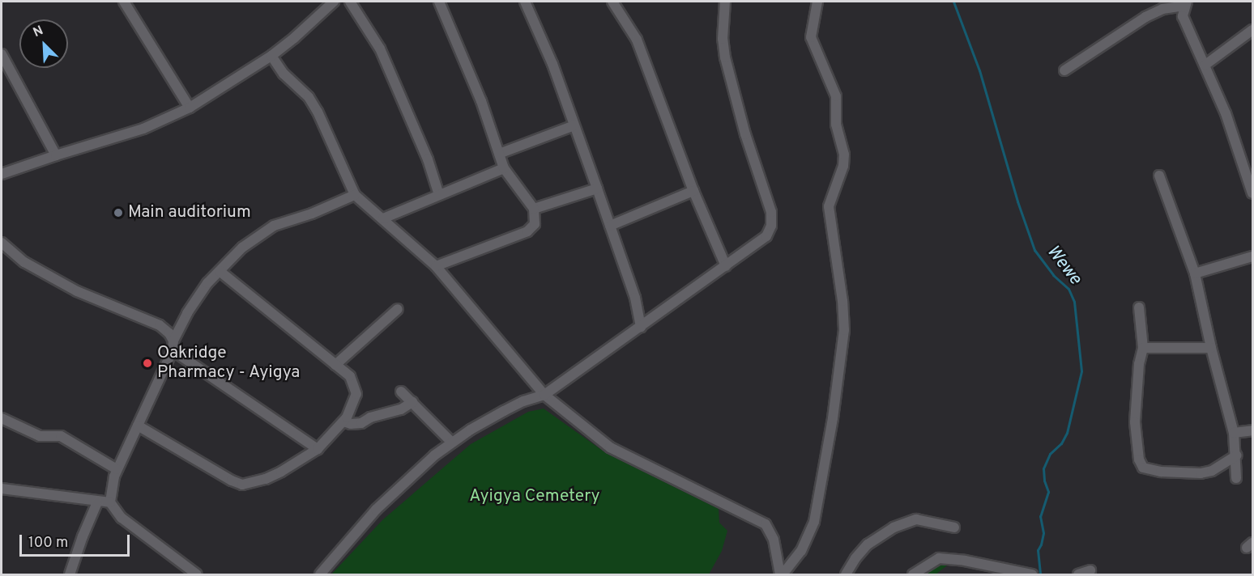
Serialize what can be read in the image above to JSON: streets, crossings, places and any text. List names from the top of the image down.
{
  "water": ["Wewe"],
  "parks": ["Ayigya Cemetery"],
  "places": ["Main auditorium", "Oakridge Pharmacy - Ayigya"],
  "scale_bar": "100 m",
  "north": "top left"
}
